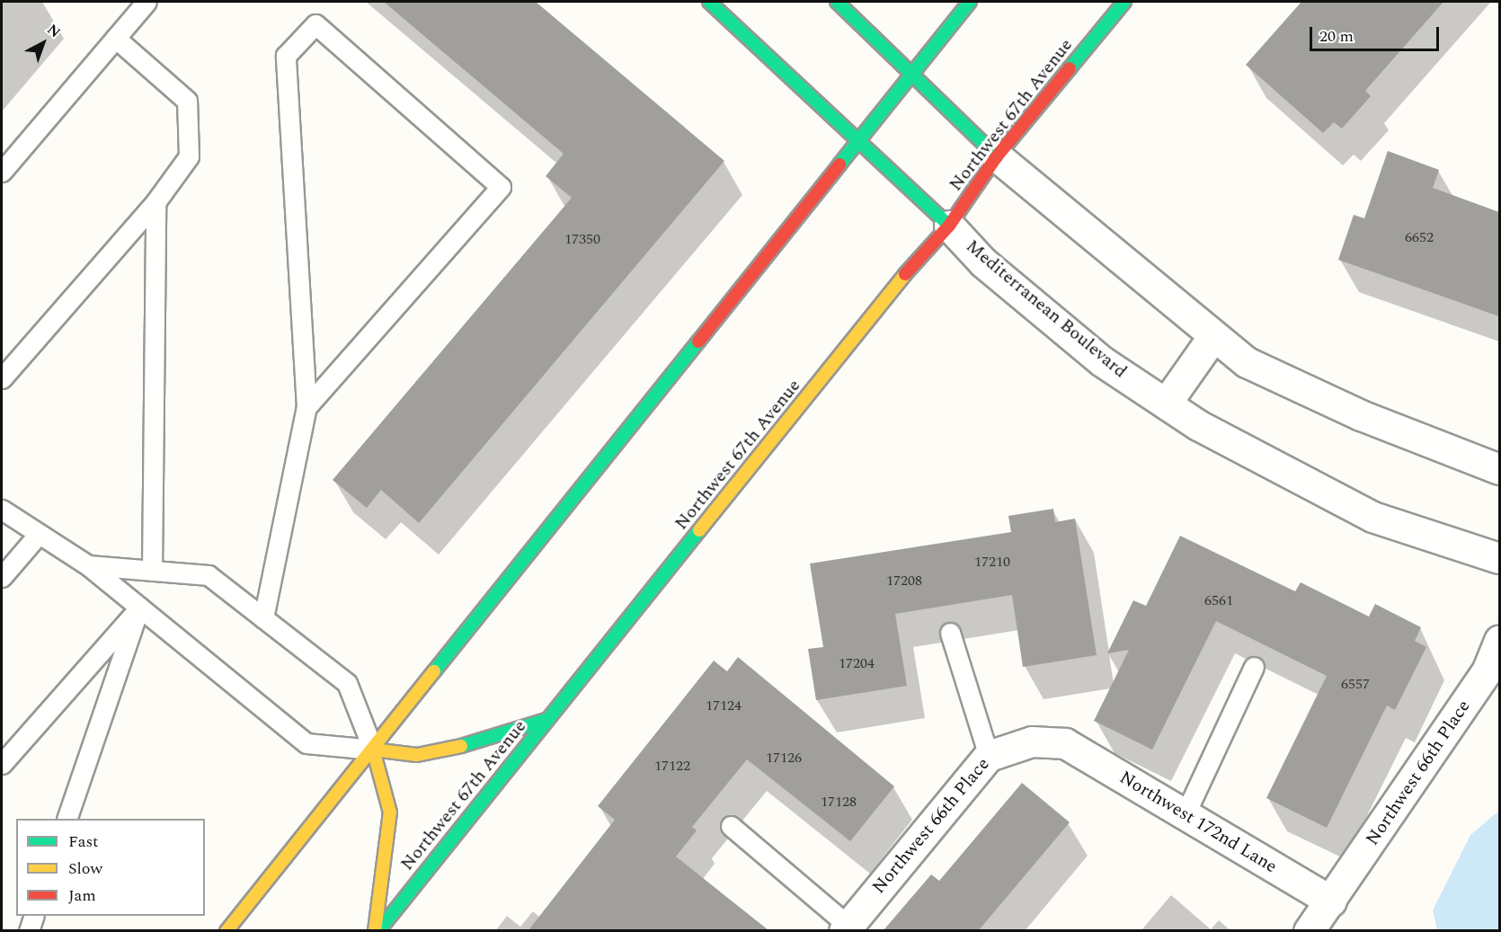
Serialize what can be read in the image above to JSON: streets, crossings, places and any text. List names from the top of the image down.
{
  "streets": {
    "main road": ["Northwest 67th Avenue", "Mediterranean Boulevard"],
    "street": ["Northwest 66th Place", "Northwest 172nd Lane"]
  },
  "crossings": [
    ["Northwest 67th Avenue", "Mediterranean Boulevard"],
    ["Northwest 66th Place", "Northwest 172nd Lane"]
  ],
  "house_numbers": [
    "6652",
    "17350",
    "17210",
    "17208",
    "6561",
    "17204",
    "6557",
    "17124",
    "17126",
    "17122",
    "17128"
  ],
  "legend": ["Fast", "Slow", "Jam"],
  "scale_bar": "20 m",
  "north": "top right"
}
